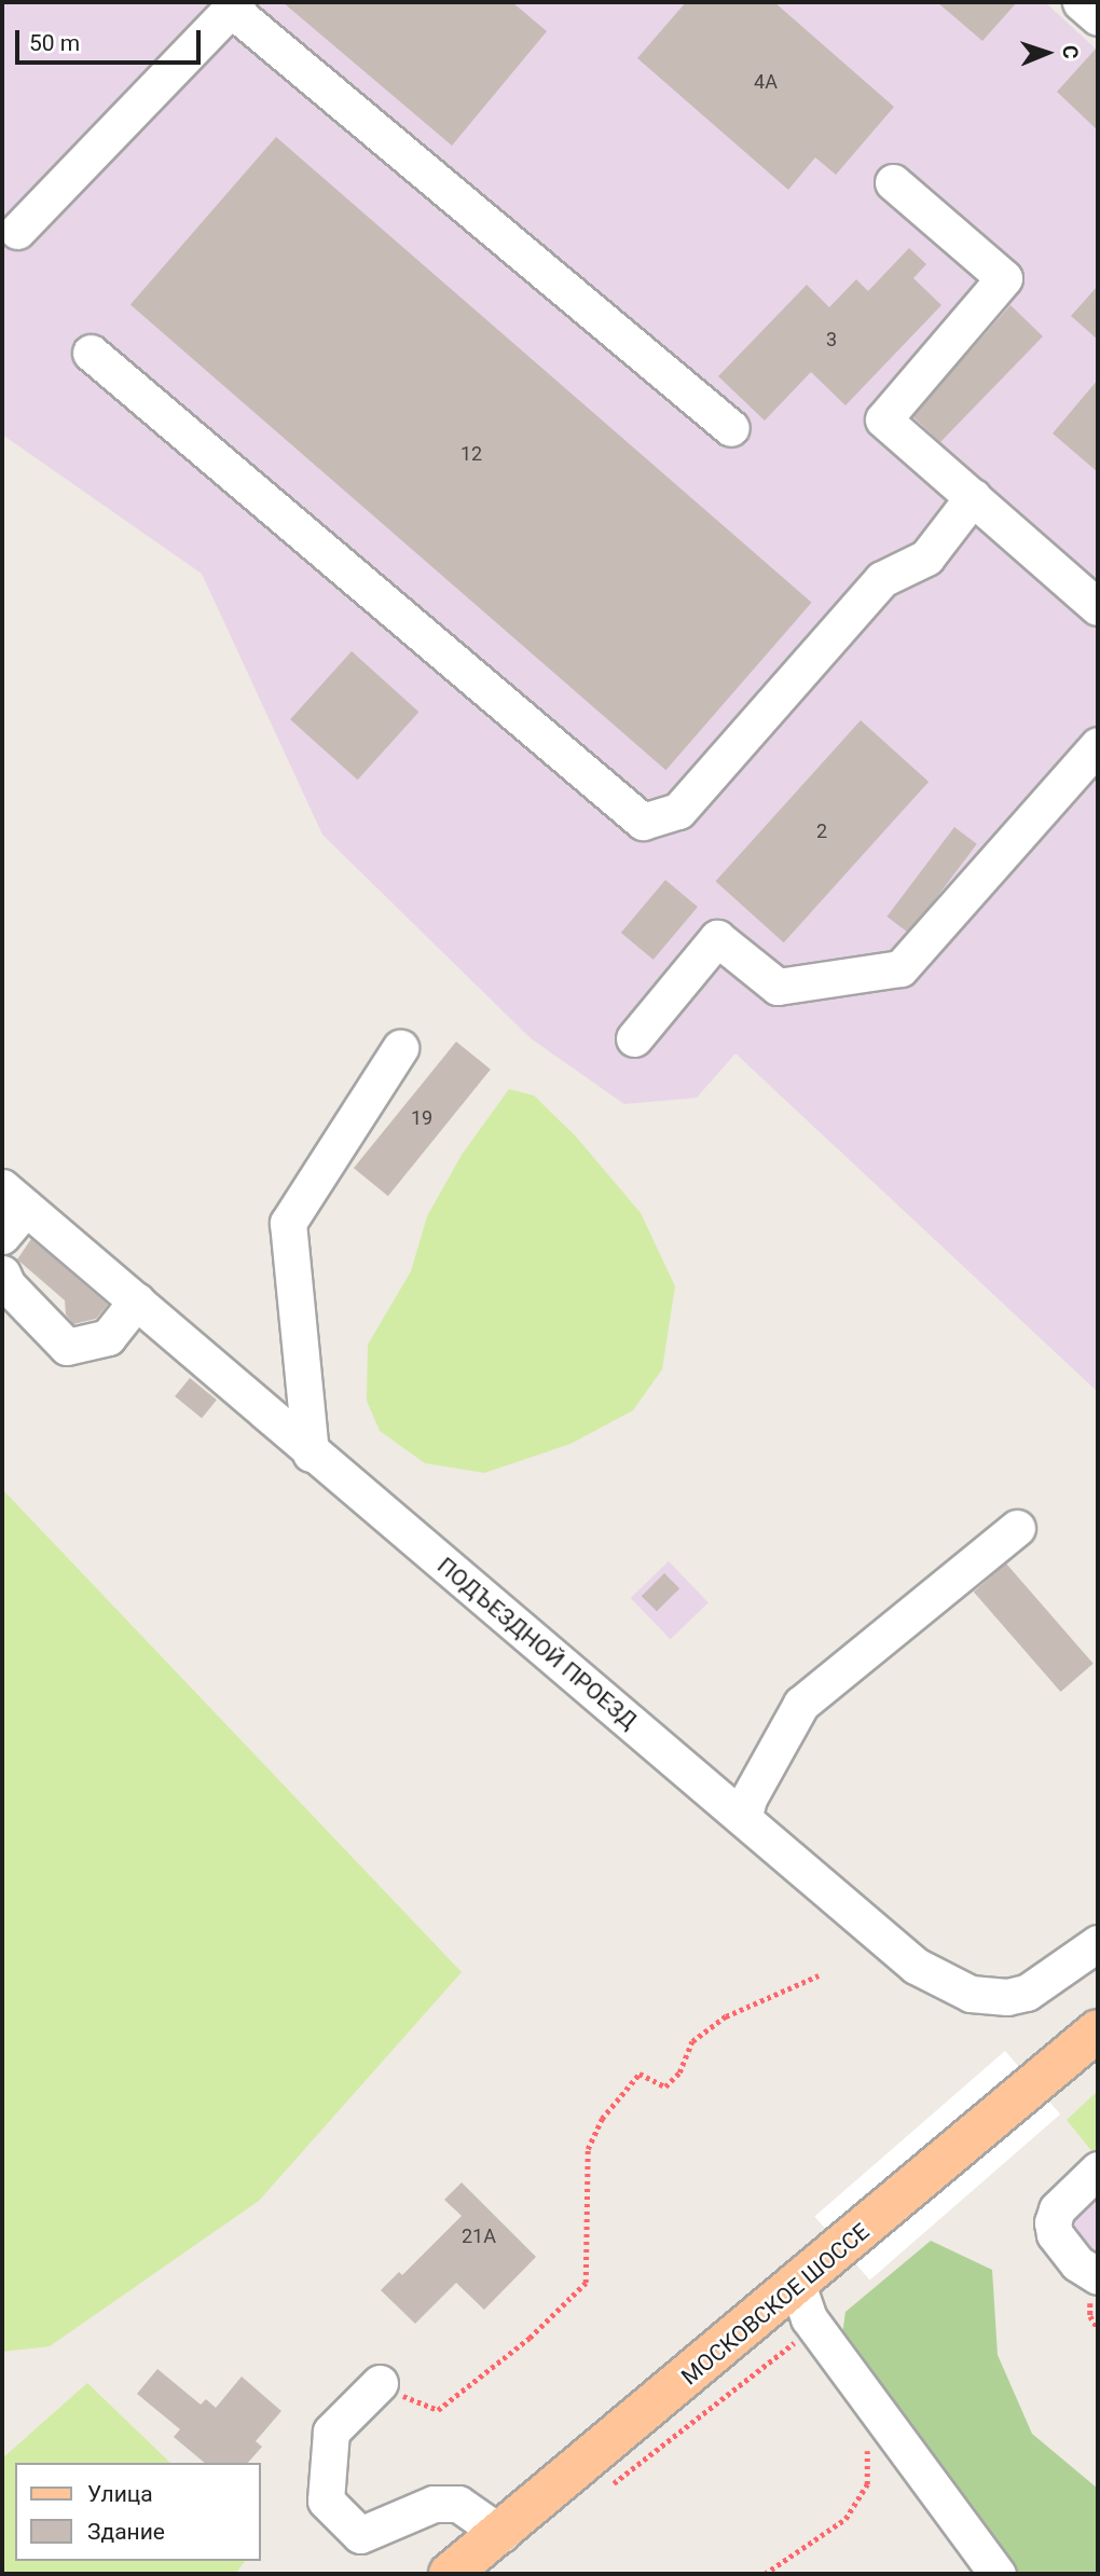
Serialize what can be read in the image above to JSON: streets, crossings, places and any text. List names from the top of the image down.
{
  "streets": {
    "main road": ["МОСКОВСКОЕ ШОССЕ"],
    "street": ["ПОДЪЕЗДНОЙ ПРОЕЗД"]
  },
  "house_numbers": [
    "4А",
    "3",
    "12",
    "2",
    "19",
    "21А"
  ],
  "legend": ["Улица", "Здание"],
  "scale_bar": "50 m",
  "north": "right"
}
